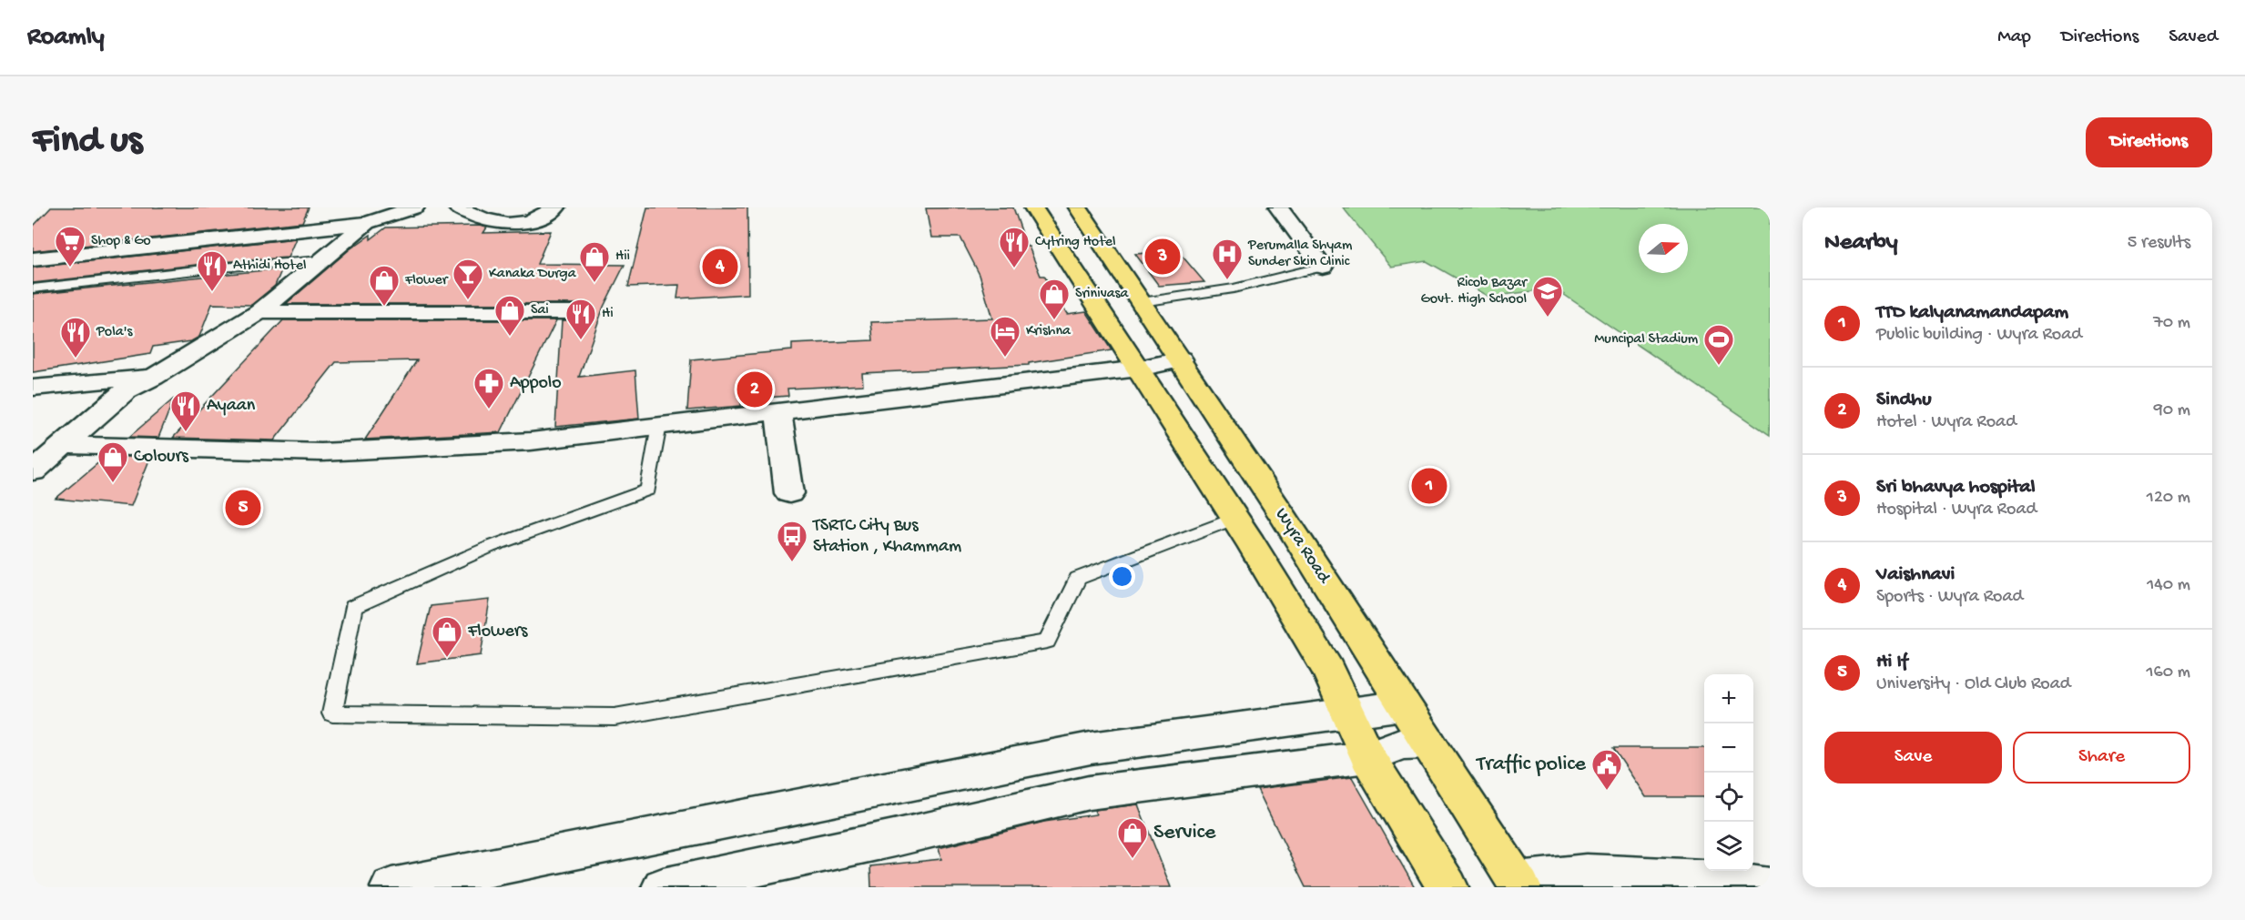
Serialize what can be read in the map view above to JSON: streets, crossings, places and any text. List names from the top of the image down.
{
  "streets": {
    "main road": ["Wyra Road"]
  },
  "places": {
    "supermarket": ["Shop & Go"],
    "restaurant": [
      "Cytring Hotel",
      "Athidi Hotel",
      "Hi",
      "Pola's",
      "Ayaan"
    ],
    "hospital": ["Perumalla Shyam Sunder Skin Clinic"],
    "shop": [
      "Hii",
      "Flower",
      "Srinivasa",
      "Sai",
      "Colours",
      "Flowers",
      "Service"
    ],
    "bar": ["Kanaka Durga"],
    "school or university": ["Ricob Bazar Govt. High School"],
    "hotel": ["Krishna"],
    "sports": ["Muncipal Stadium"],
    "pharmacy": ["Appolo"],
    "bus stop": ["TSRTC City Bus Station , Khammam"],
    "public building": ["Traffic police"]
  },
  "north": "right",
  "page": {
    "header": "Roamly",
    "nav": ["Map", "Directions", "Saved"],
    "buttons": [
      "Directions",
      ["Save", "Share"]
    ],
    "title": "Find us",
    "heading": ["Nearby", "5 results"],
    "pins": [
      "3",
      "4",
      "2",
      "1",
      "5"
    ],
    "list": [
      {
        "mark": "1",
        "name": "TTD kalyanamandapam",
        "note": "Public building · Wyra Road",
        "value": "70 m"
      },
      {
        "mark": "2",
        "name": "Sindhu",
        "note": "Hotel · Wyra Road",
        "value": "90 m"
      },
      {
        "mark": "3",
        "name": "Sri bhavya hospital",
        "note": "Hospital · Wyra Road",
        "value": "120 m"
      },
      {
        "mark": "4",
        "name": "Vaishnavi",
        "note": "Sports · Wyra Road",
        "value": "140 m"
      },
      {
        "mark": "5",
        "name": "Hi If",
        "note": "University · Old Club Road",
        "value": "160 m"
      }
    ],
    "map_buttons": ["+", "−"]
  }
}
